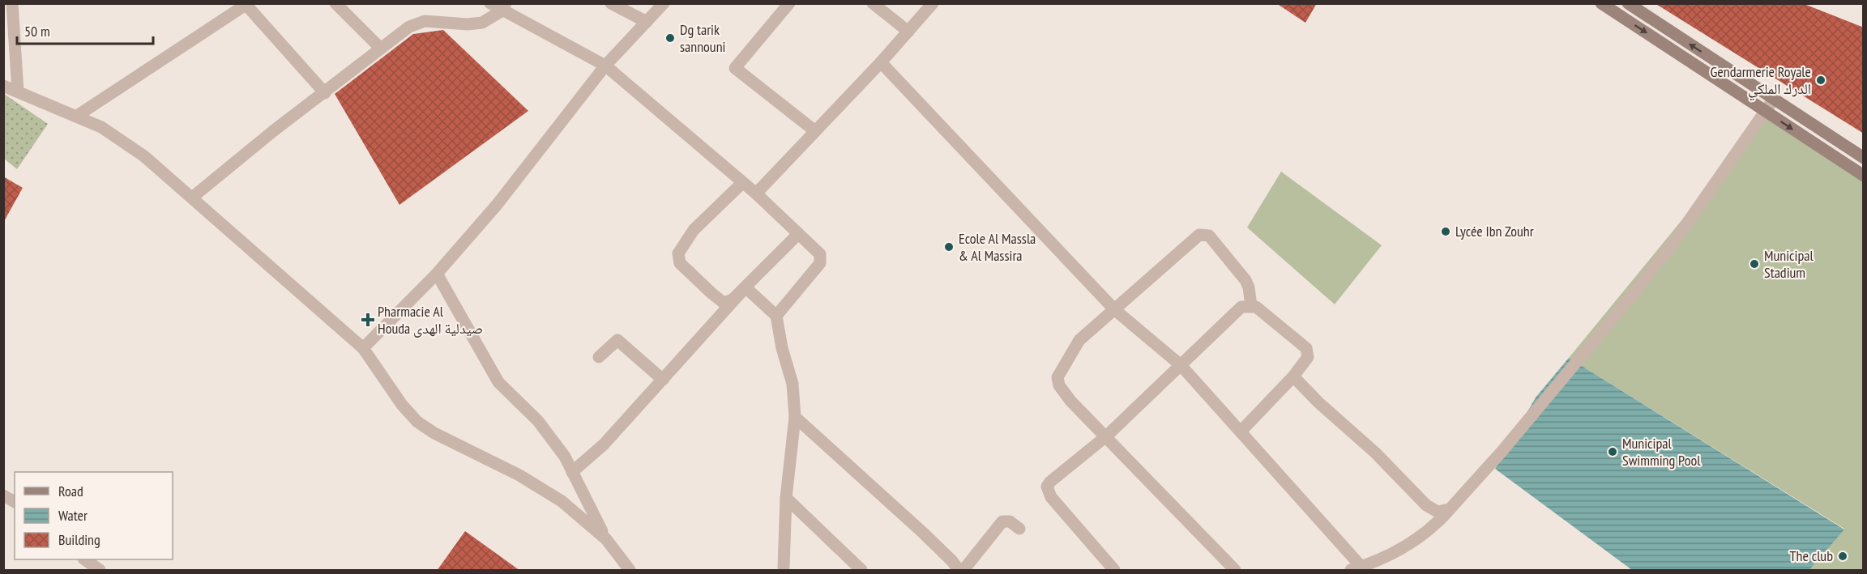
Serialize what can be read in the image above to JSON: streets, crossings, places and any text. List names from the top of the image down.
{
  "places": {
    "other": [
      "Dg tarik sannouni",
      "Gendarmerie Royale الدرك الملكي",
      "Lycée Ibn Zouhr",
      "Ecole Al Massla & Al Massira",
      "Municipal Stadium",
      "Municipal Swimming Pool",
      "The club"
    ],
    "health": ["Pharmacie Al Houda صيدلية الهدى"]
  },
  "legend": ["Road", "Water", "Building"],
  "scale_bar": "50 m"
}
